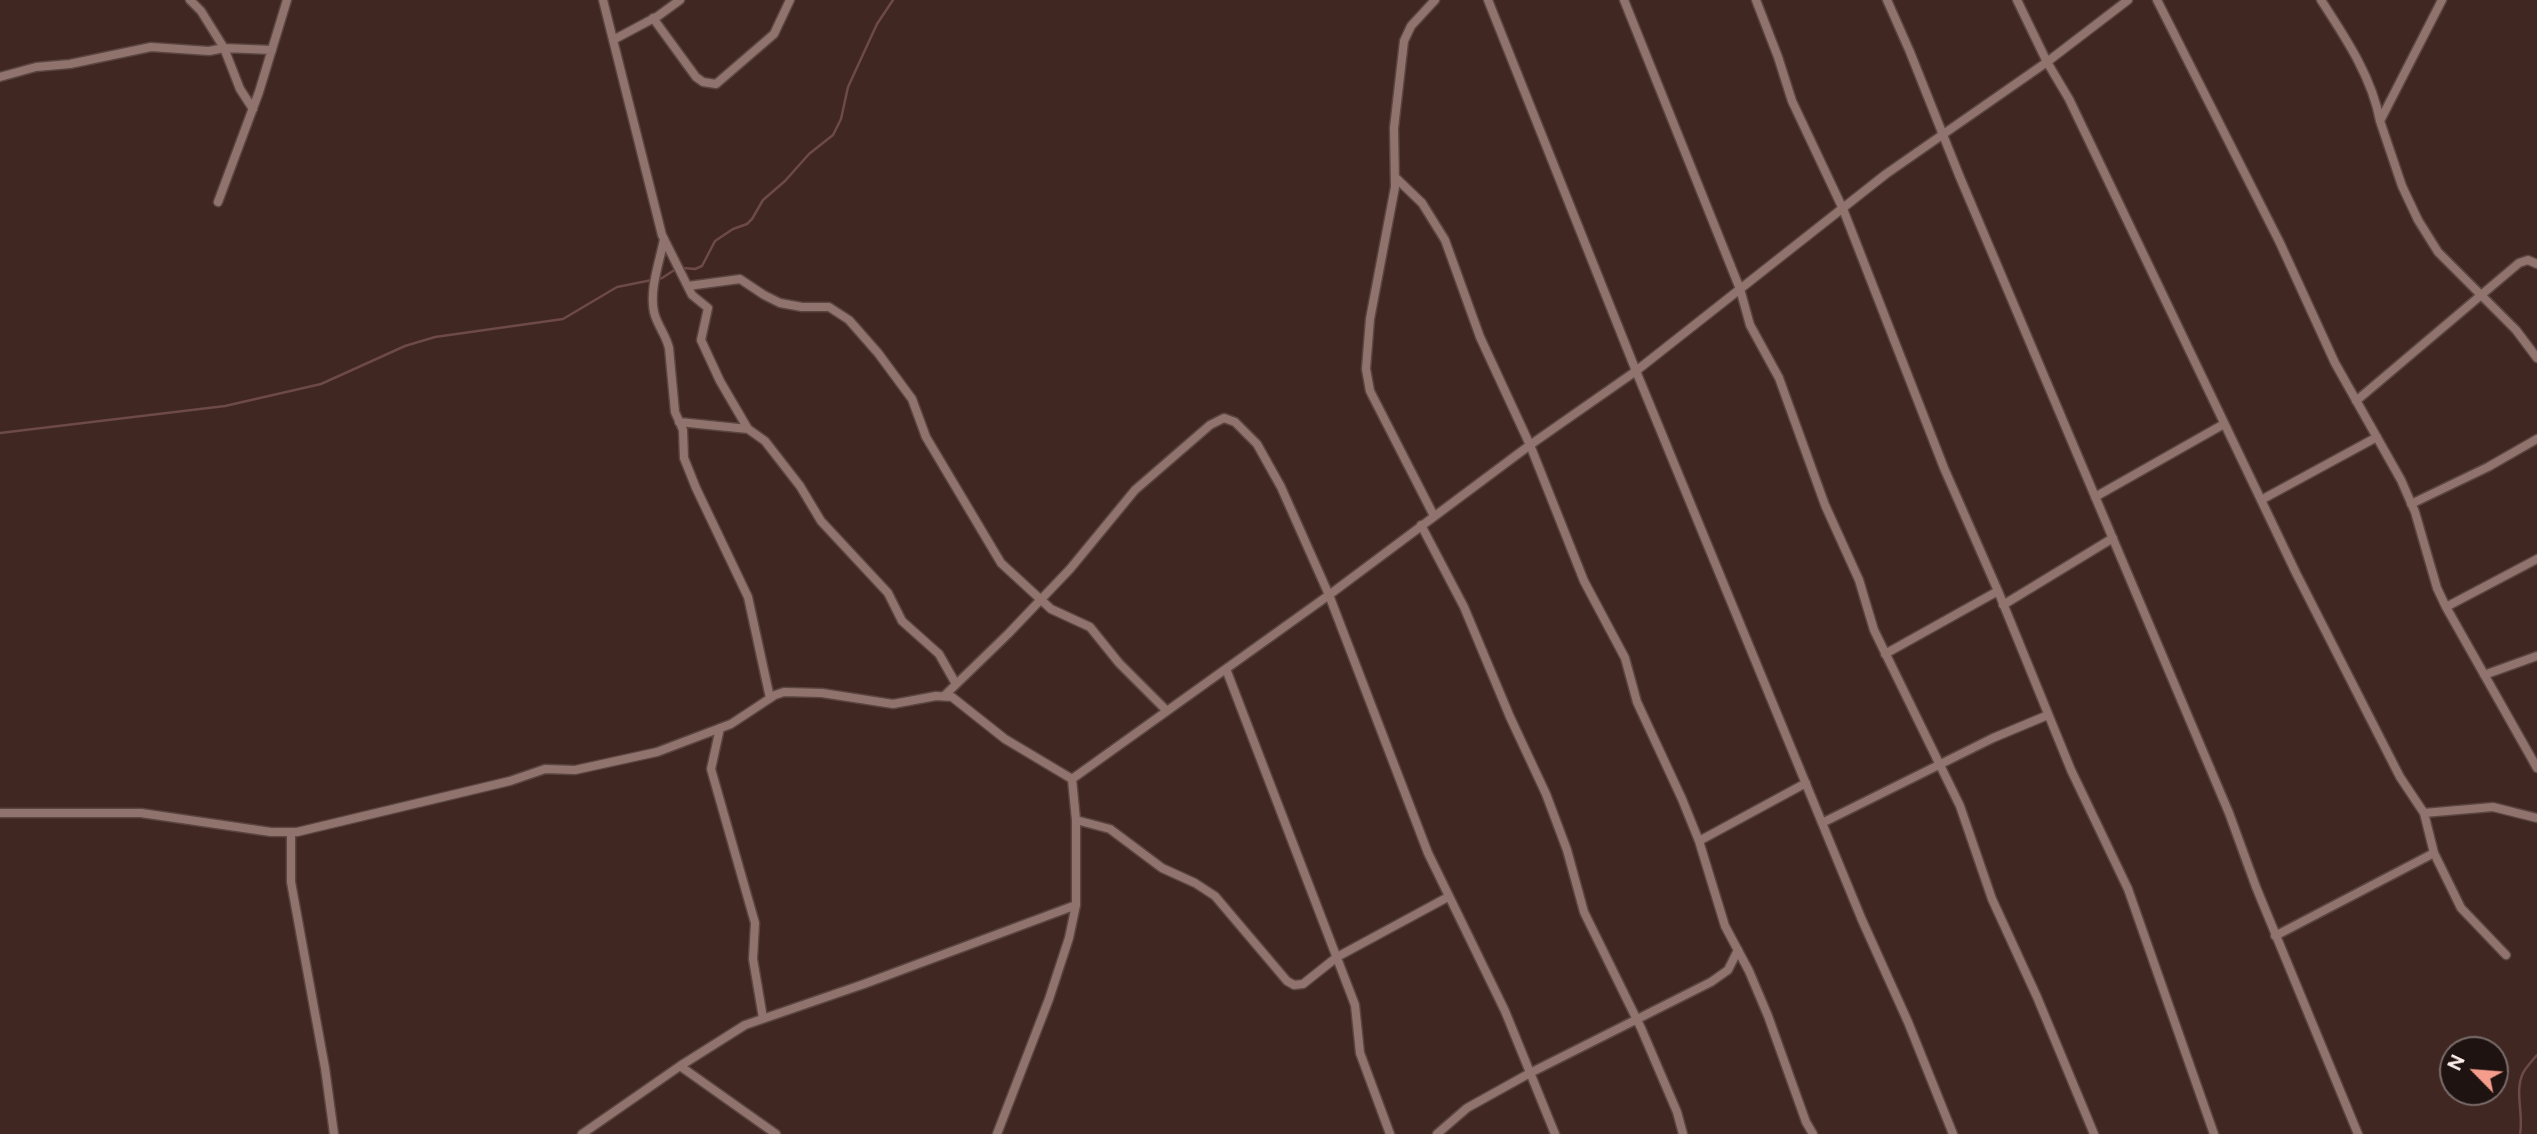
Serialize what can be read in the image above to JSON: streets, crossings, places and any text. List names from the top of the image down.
{
  "north": "top left"
}
